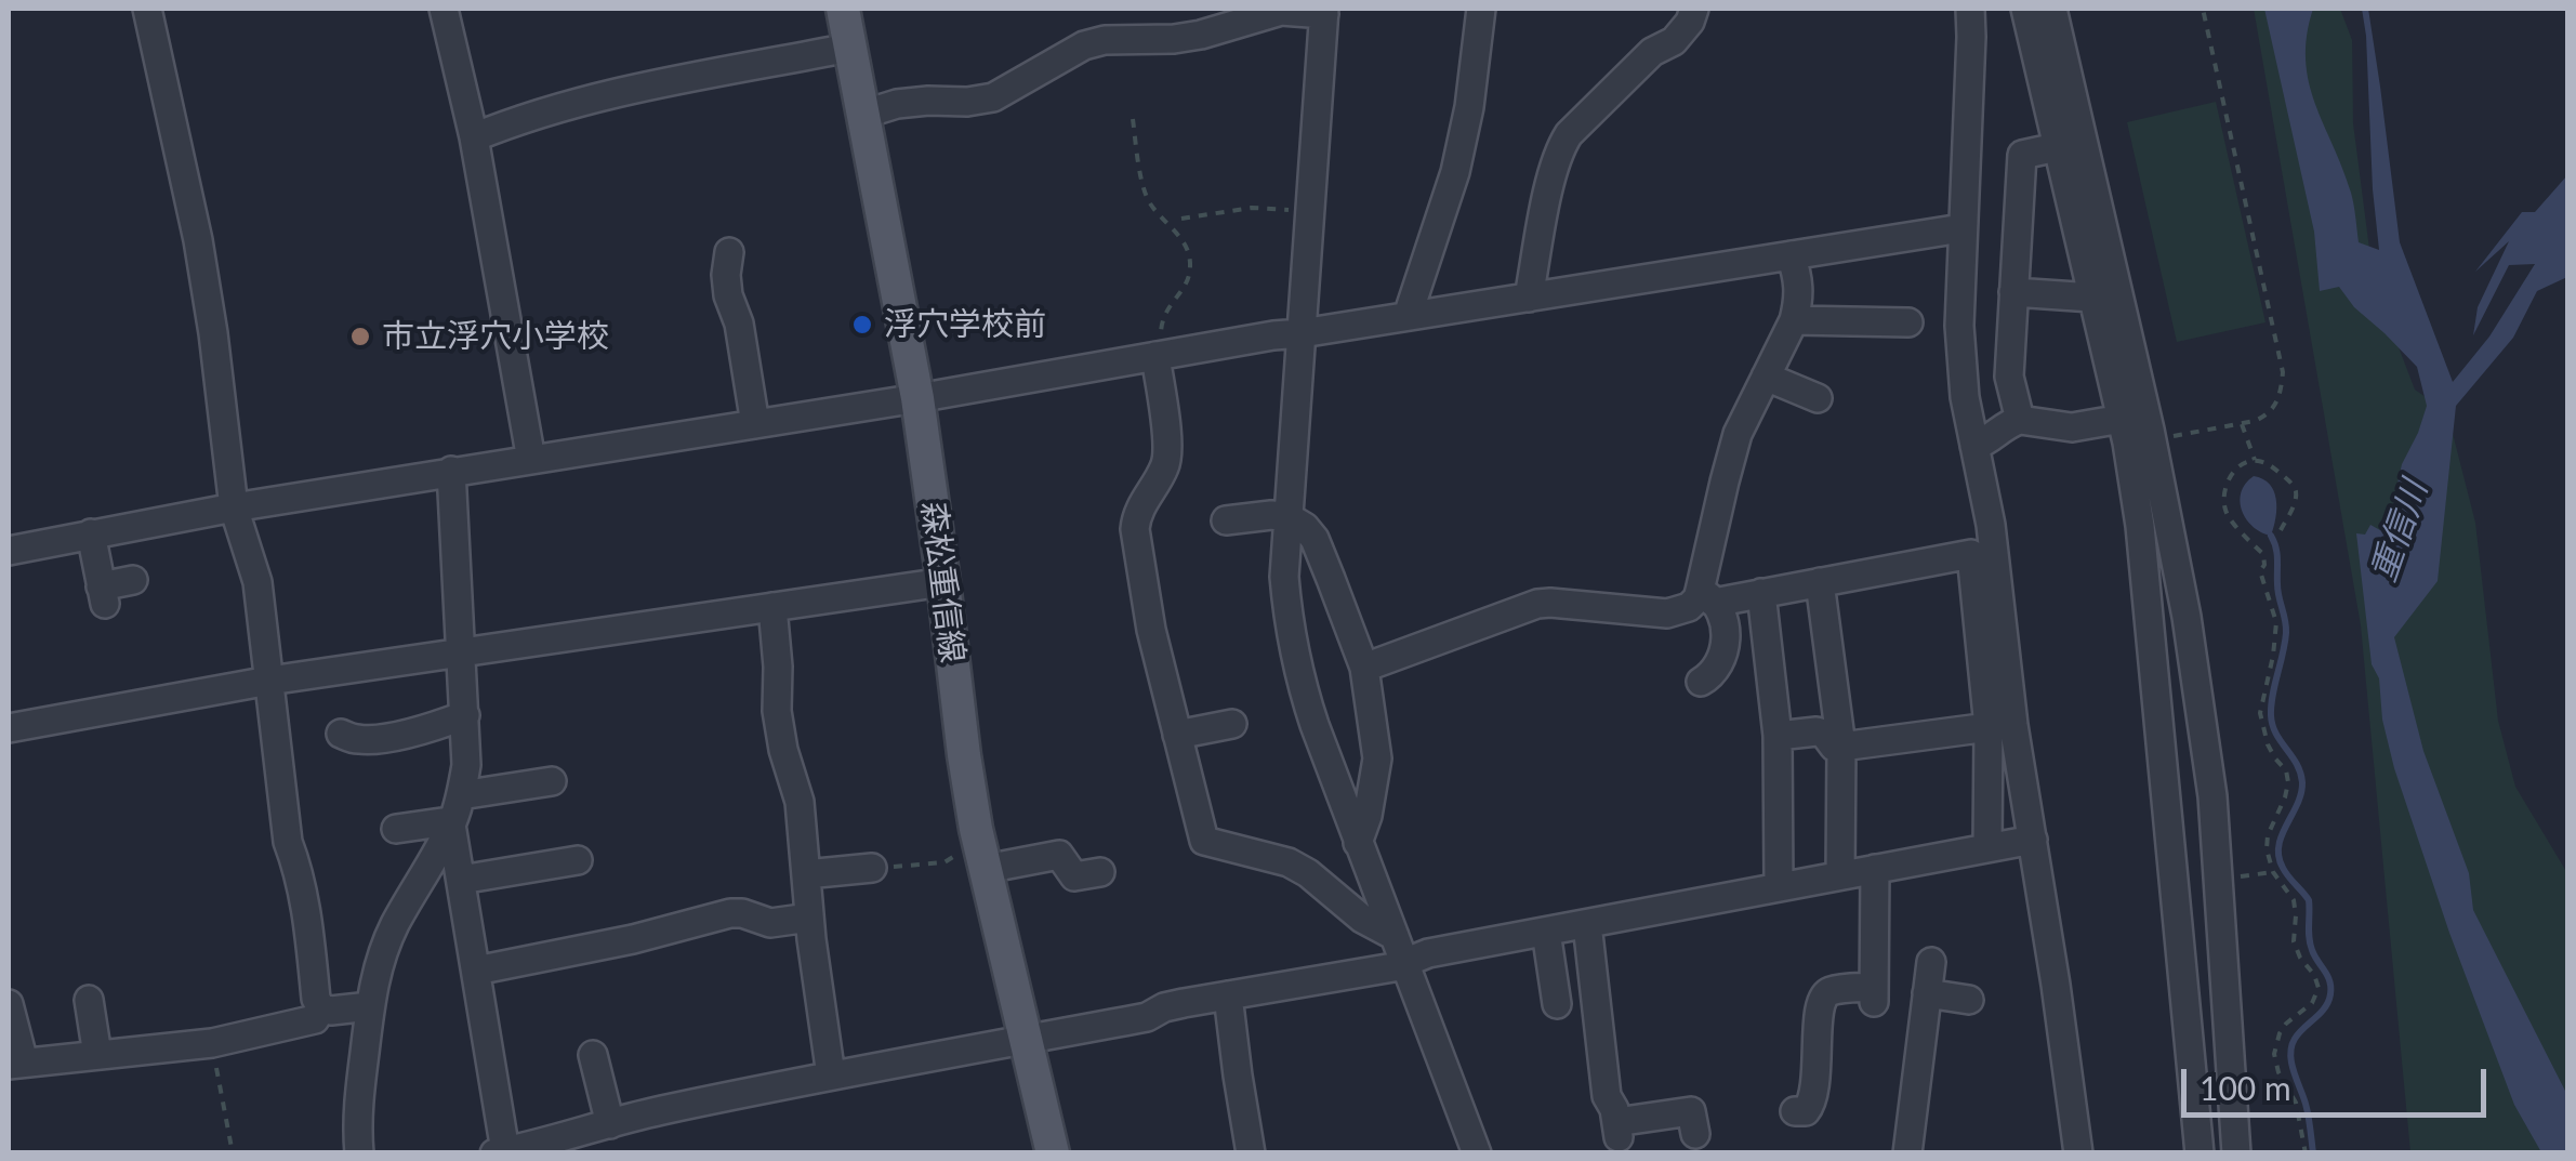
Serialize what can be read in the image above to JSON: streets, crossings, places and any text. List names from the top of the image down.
{
  "streets": {
    "main road": ["森松重信線"]
  },
  "water": ["重信川"],
  "places": ["浮穴学校前", "市立浮穴小学校"],
  "scale_bar": "100 m"
}
